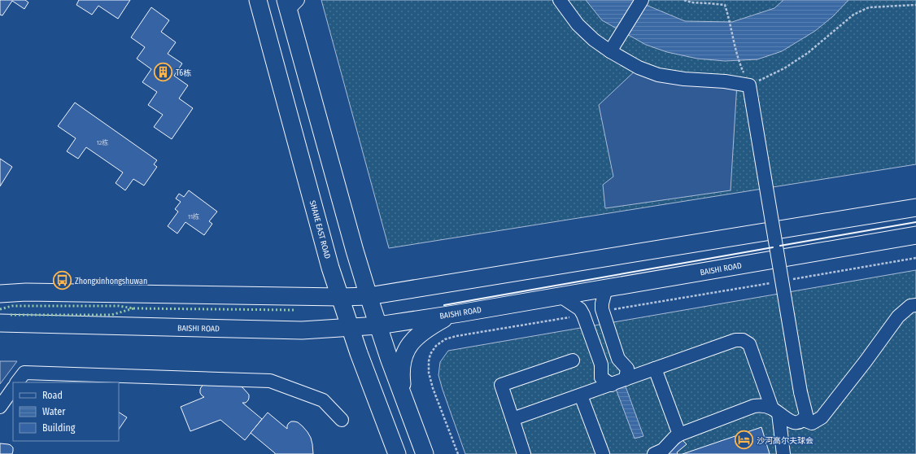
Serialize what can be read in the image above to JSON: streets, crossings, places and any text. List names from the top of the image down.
{
  "streets": {
    "main road": ["SHAHE EAST ROAD", "BAISHI ROAD"]
  },
  "crossings": [
    ["SHAHE EAST ROAD", "BAISHI ROAD"]
  ],
  "places": {
    "building": ["T6栋"],
    "bus stop": ["Zhongxinhongshuwan"],
    "hotel": ["沙河高尔夫球会"]
  },
  "house_numbers": ["12栋", "11栋"],
  "legend": ["Road", "Water", "Building"]
}
